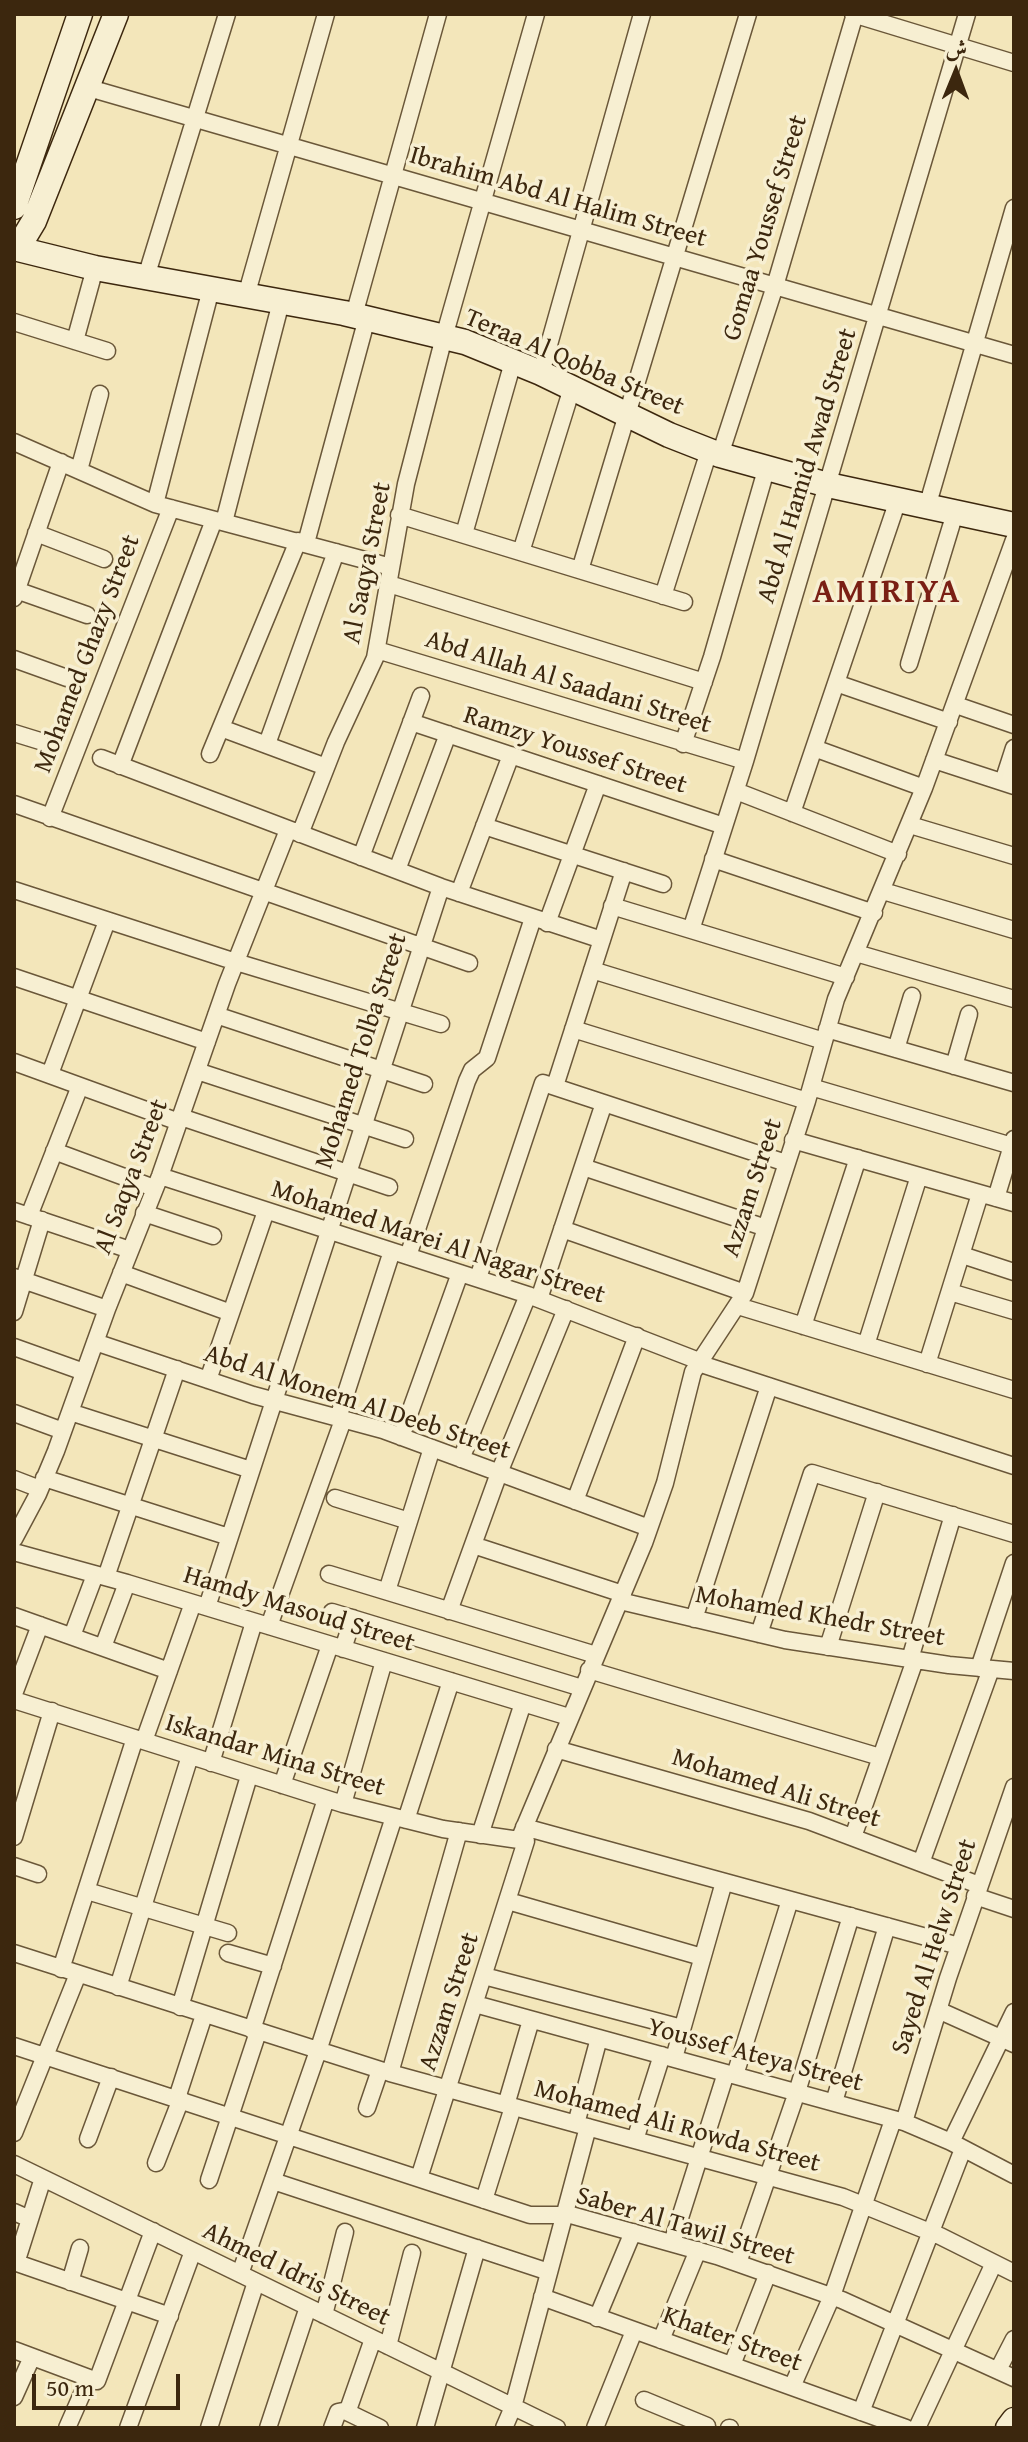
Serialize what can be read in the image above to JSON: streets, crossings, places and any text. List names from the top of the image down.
{
  "streets": {
    "street": [
      "Ibrahim Abd Al Halim Street",
      "Gomaa Youssef Street",
      "Teraa Al Qobba Street",
      "Abd Al Hamid Awad Street",
      "Al Saqya Street",
      "Mohamed Ghazy Street",
      "Abd Allah Al Saadani Street",
      "Ramzy Youssef Street",
      "Mohamed Tolba Street",
      "Azzam Street",
      "Mohamed Marei Al Nagar Street",
      "Abd Al Monem Al Deeb Street",
      "Hamdy Masoud Street",
      "Mohamed Khedr Street",
      "Iskandar Mina Street",
      "Mohamed Ali Street",
      "Sayed Al Helw Street",
      "Youssef Ateya Street",
      "Mohamed Ali Rowda Street",
      "Saber Al Tawil Street",
      "Ahmed Idris Street",
      "Khater Street"
    ]
  },
  "crossings": [
    ["Ibrahim Abd Al Halim Street", "Gomaa Youssef Street"],
    ["Ibrahim Abd Al Halim Street", "Abd Al Hamid Awad Street"],
    ["Ibrahim Abd Al Halim Street", "Al Saqya Street"],
    ["Gomaa Youssef Street", "Teraa Al Qobba Street"],
    ["Teraa Al Qobba Street", "Abd Al Hamid Awad Street"],
    ["Teraa Al Qobba Street", "Al Saqya Street"],
    ["Teraa Al Qobba Street", "Mohamed Ghazy Street"],
    ["Abd Al Hamid Awad Street", "Abd Allah Al Saadani Street"],
    ["Abd Al Hamid Awad Street", "Ramzy Youssef Street"],
    ["Al Saqya Street", "Abd Allah Al Saadani Street"],
    ["Al Saqya Street", "Mohamed Marei Al Nagar Street"],
    ["Al Saqya Street", "Abd Al Monem Al Deeb Street"],
    ["Mohamed Tolba Street", "Mohamed Marei Al Nagar Street"],
    ["Mohamed Tolba Street", "Abd Al Monem Al Deeb Street"],
    ["Mohamed Tolba Street", "Hamdy Masoud Street"],
    ["Mohamed Tolba Street", "Iskandar Mina Street"],
    ["Mohamed Tolba Street", "Mohamed Ali Rowda Street"],
    ["Azzam Street", "Mohamed Marei Al Nagar Street"],
    ["Azzam Street", "Abd Al Monem Al Deeb Street"],
    ["Azzam Street", "Hamdy Masoud Street"],
    ["Azzam Street", "Mohamed Khedr Street"],
    ["Azzam Street", "Iskandar Mina Street"],
    ["Azzam Street", "Mohamed Ali Street"],
    ["Azzam Street", "Youssef Ateya Street"],
    ["Azzam Street", "Mohamed Ali Rowda Street"],
    ["Azzam Street", "Saber Al Tawil Street"],
    ["Iskandar Mina Street", "Sayed Al Helw Street"],
    ["Mohamed Ali Street", "Sayed Al Helw Street"],
    ["Sayed Al Helw Street", "Youssef Ateya Street"],
    ["Sayed Al Helw Street", "Mohamed Ali Rowda Street"],
    ["Sayed Al Helw Street", "Saber Al Tawil Street"],
    ["Sayed Al Helw Street", "Khater Street"]
  ],
  "districts": ["AMIRIYA"],
  "scale_bar": "50 m",
  "north": "top"
}
